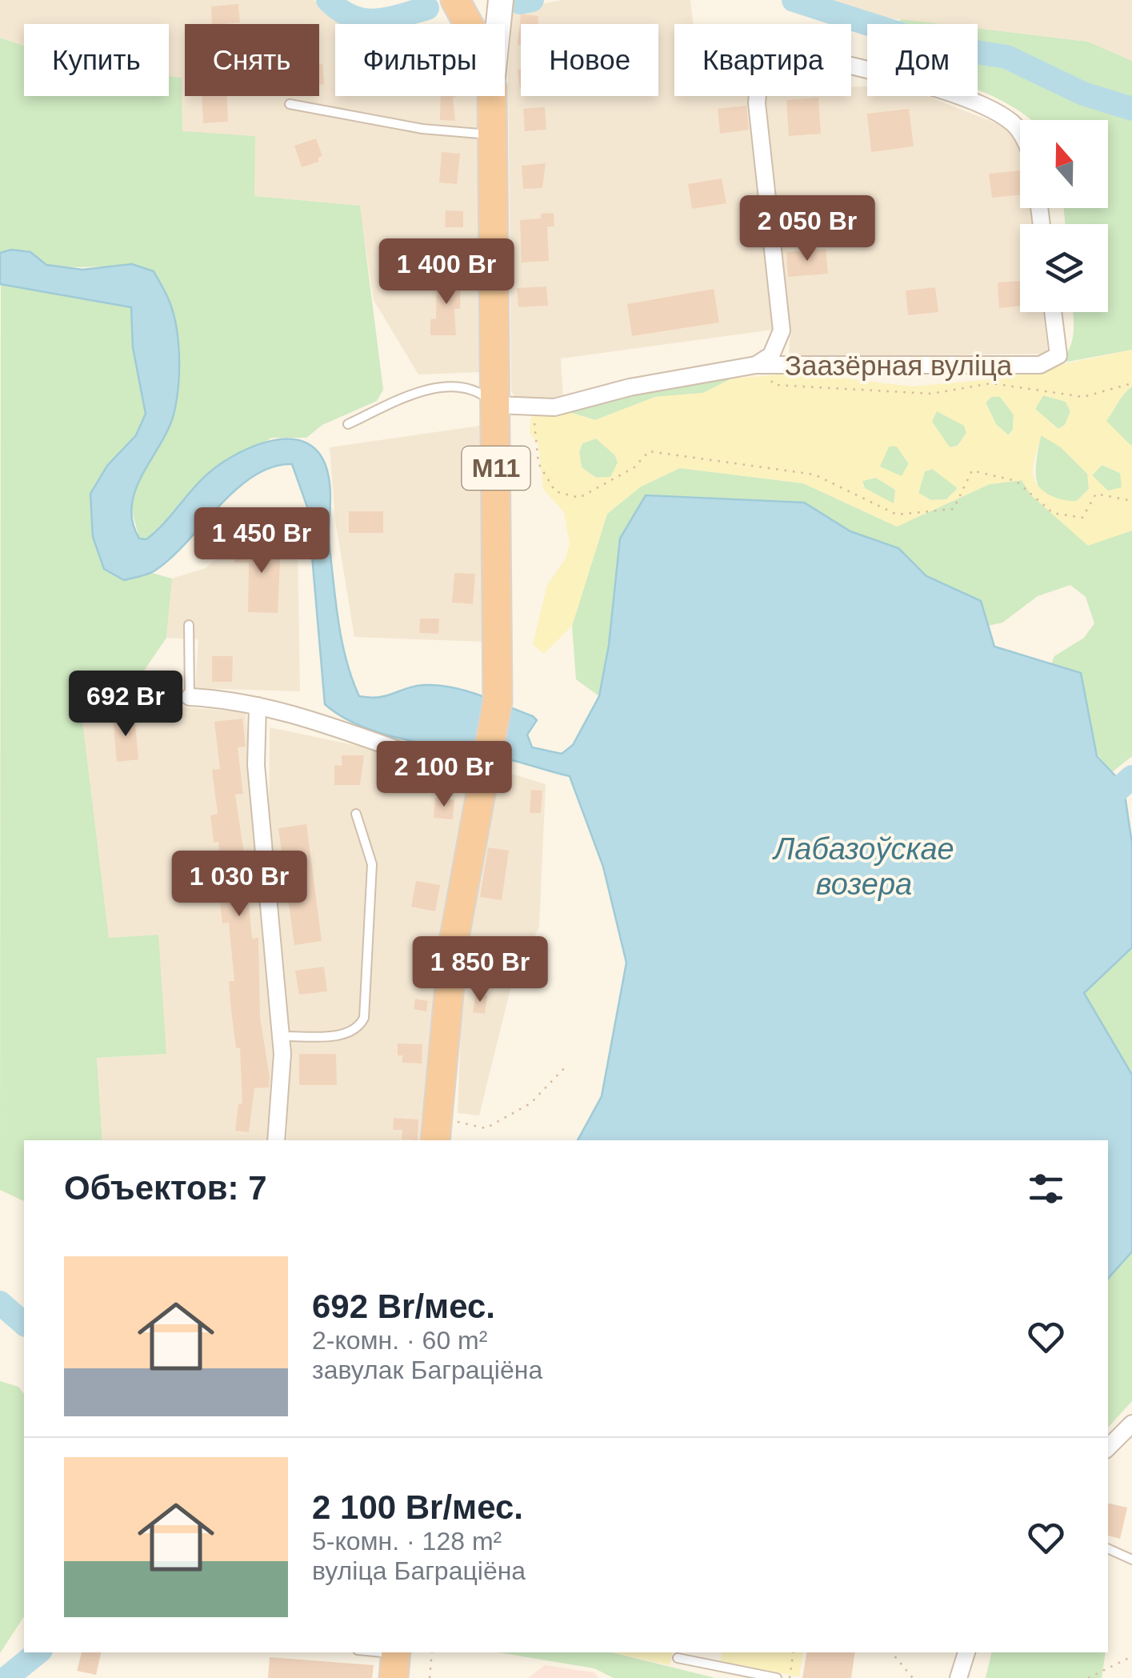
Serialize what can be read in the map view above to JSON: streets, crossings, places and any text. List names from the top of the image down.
{
  "streets": {
    "highway": ["М11"],
    "street": ["Заазёрная вуліца"]
  },
  "crossings": [
    ["Заазёрная вуліца", "М11"]
  ],
  "water": ["Лабазоўскае возера"],
  "north": "top",
  "page": {
    "chip": [
      "Купить",
      "Снять",
      "Фильтры",
      "Новое",
      "Квартира",
      "Дом"
    ],
    "price": [
      "2 050 Br",
      "1 400 Br",
      "1 450 Br",
      "692 Br",
      "2 100 Br",
      "1 030 Br",
      "1 850 Br"
    ],
    "heading": "Объектов: 7",
    "list": [
      {
        "name": "692 Br/мес.",
        "note": "2-комн. · 60 m² · завулак Баграціёна"
      },
      {
        "name": "2 100 Br/мес.",
        "note": "5-комн. · 128 m² · вуліца Баграціёна"
      }
    ]
  }
}
